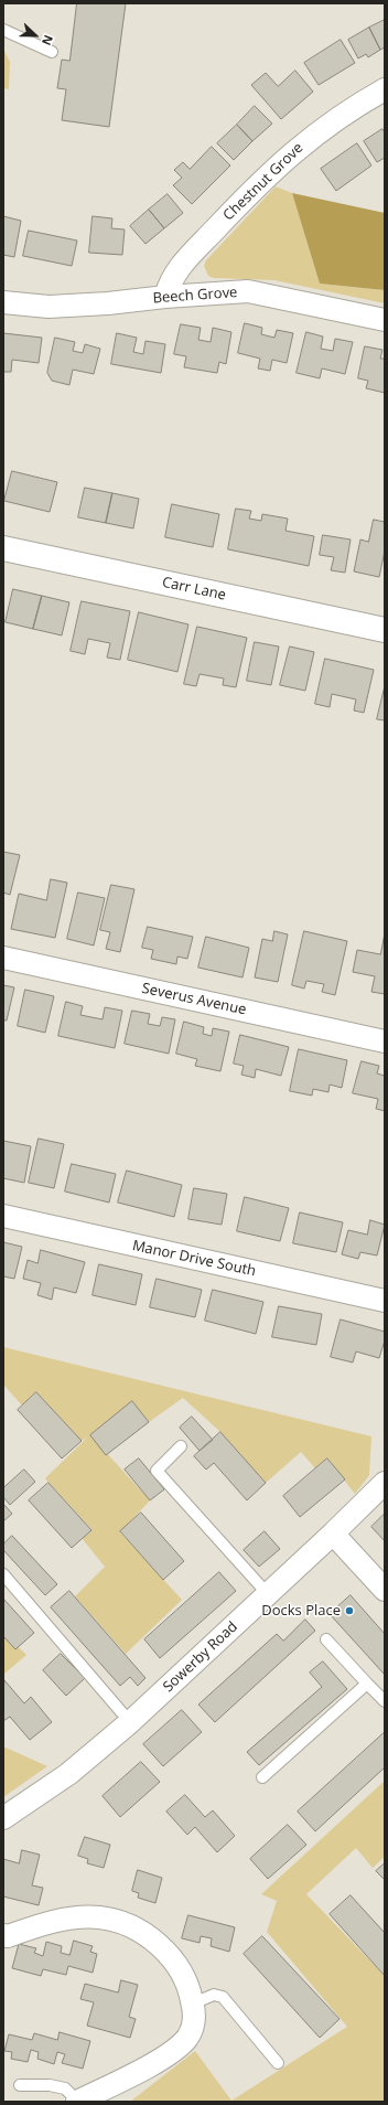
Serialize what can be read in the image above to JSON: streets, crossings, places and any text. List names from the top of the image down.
{
  "streets": {
    "street": [
      "Chestnut Grove",
      "Beech Grove",
      "Carr Lane",
      "Severus Avenue",
      "Manor Drive South",
      "Sowerby Road"
    ]
  },
  "crossings": [
    ["Chestnut Grove", "Beech Grove"]
  ],
  "places": ["Docks Place"],
  "north": "right"
}
